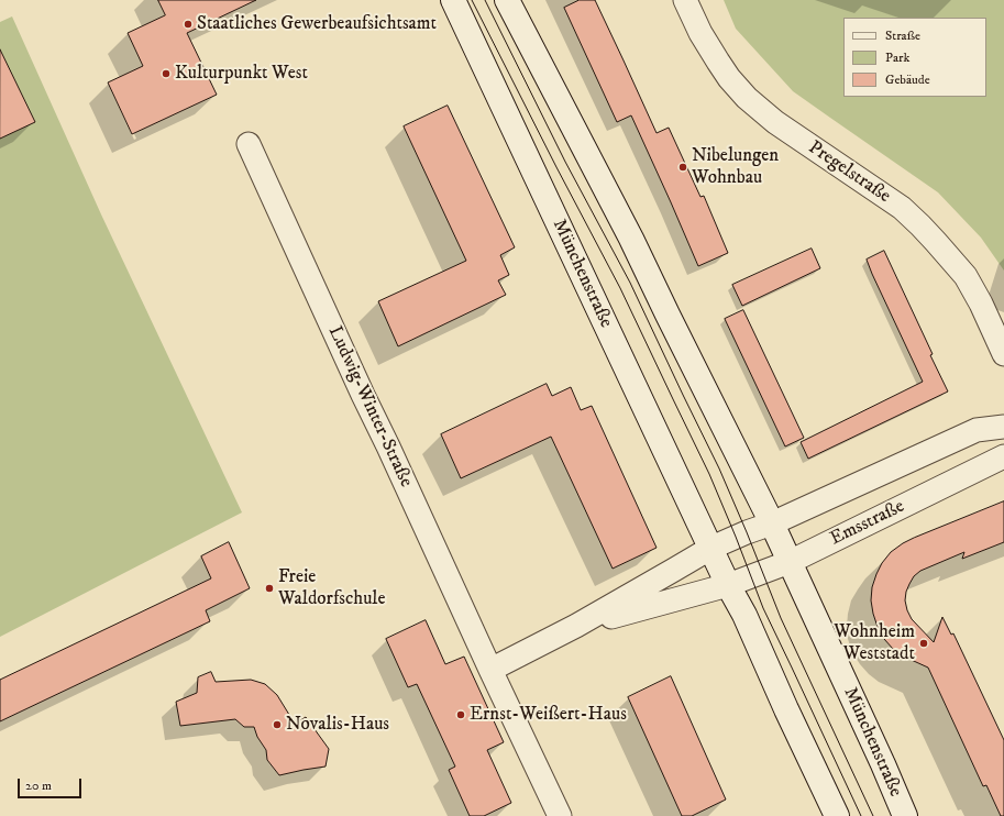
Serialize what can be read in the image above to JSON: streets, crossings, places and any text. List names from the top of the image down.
{
  "streets": {
    "main road": ["Münchenstraße"],
    "street": ["Pregelstraße", "Ludwig-Winter-Straße", "Emsstraße"]
  },
  "crossings": [
    ["Münchenstraße", "Emsstraße"]
  ],
  "places": [
    "Staatliches Gewerbeaufsichtsamt",
    "Kulturpunkt West",
    "Nibelungen Wohnbau",
    "Freie Waldorfschule",
    "Wohnheim Weststadt",
    "Ernst-Weißert-Haus",
    "Novalis-Haus"
  ],
  "legend": ["Straße", "Park", "Gebäude"],
  "scale_bar": "20 m"
}
